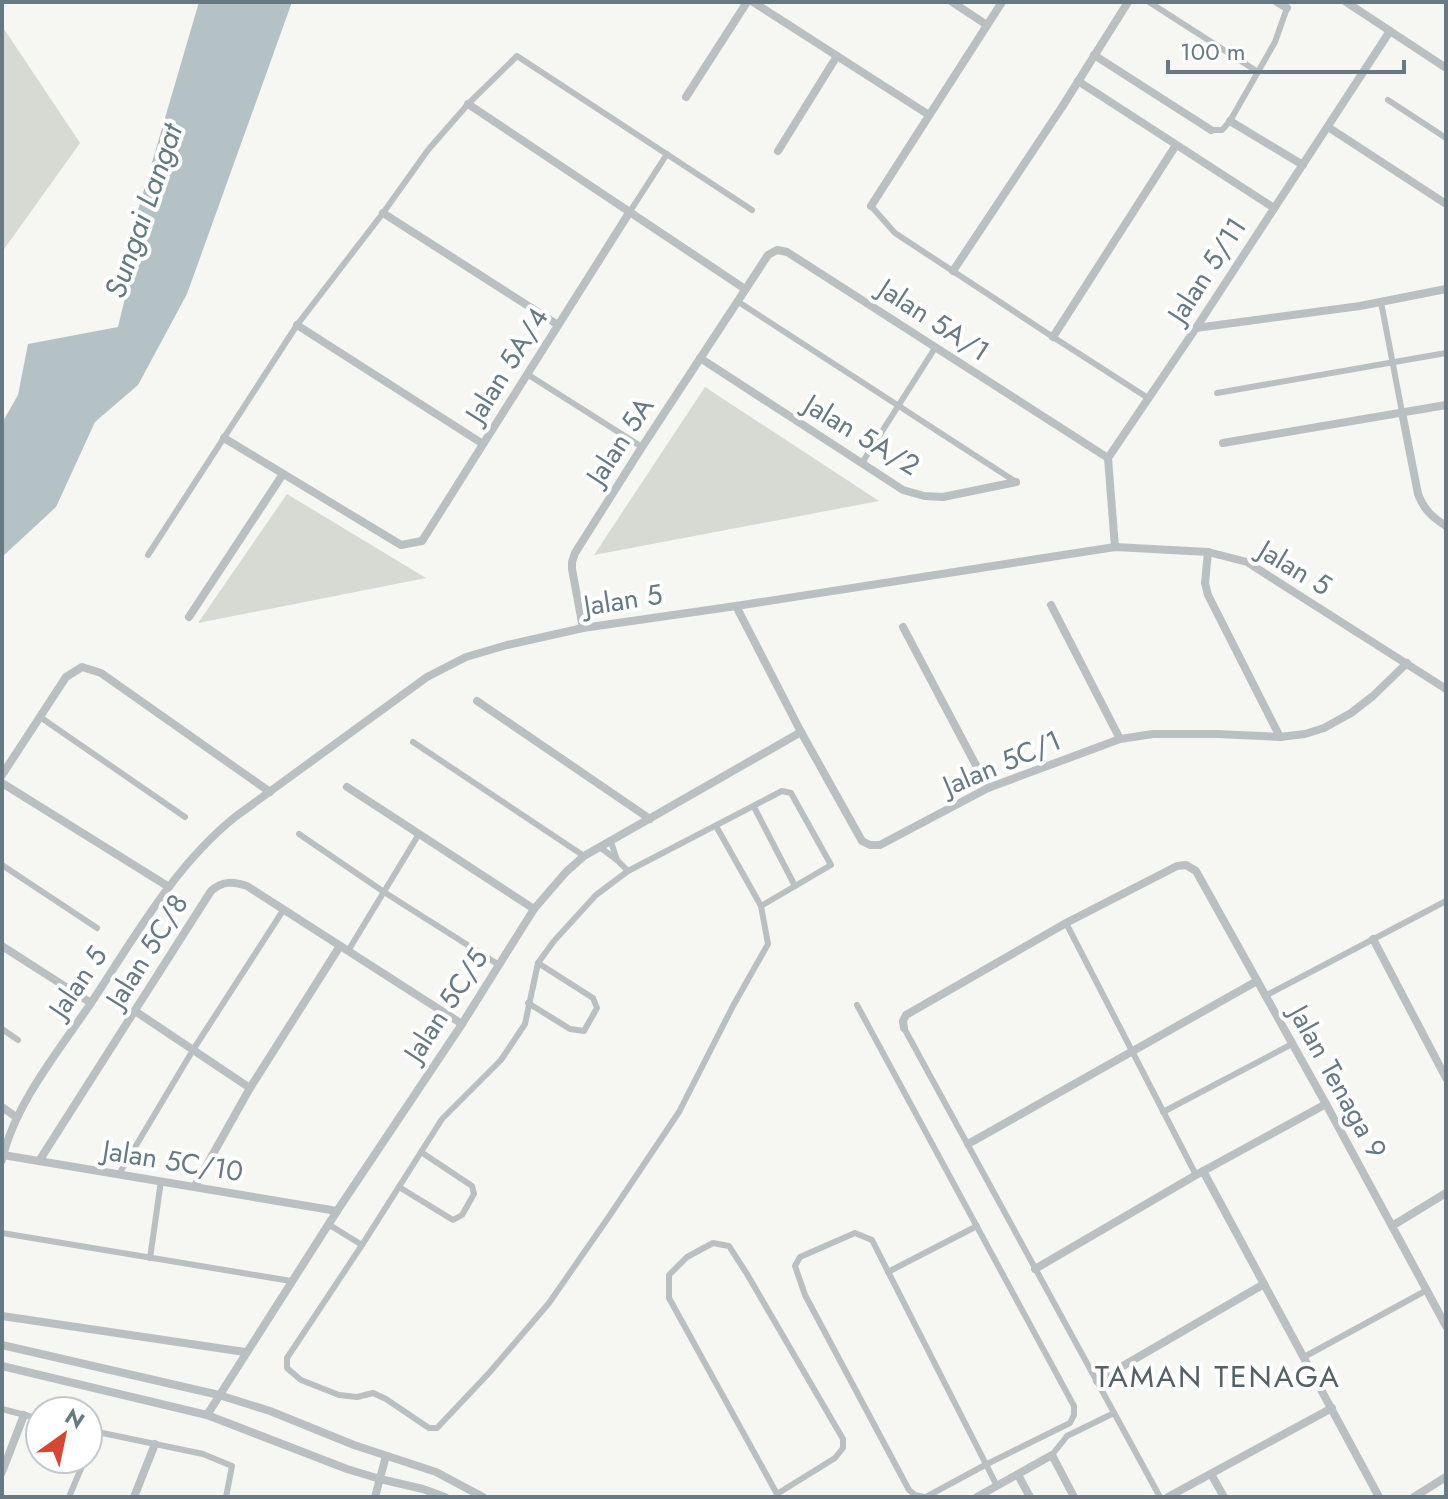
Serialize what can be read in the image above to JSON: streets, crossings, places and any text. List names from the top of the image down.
{
  "streets": {
    "street": [
      "Jalan 5/11",
      "Jalan 5A/1",
      "Jalan 5A/4",
      "Jalan 5A/2",
      "Jalan 5A",
      "Jalan 5",
      "Jalan 5C/1",
      "Jalan 5C/8",
      "Jalan 5C/5",
      "Jalan Tenaga 9",
      "Jalan 5C/10"
    ]
  },
  "crossings": [
    ["Jalan 5/11", "Jalan 5A/1"],
    ["Jalan 5A/1", "Jalan 5A"],
    ["Jalan 5A/2", "Jalan 5A"],
    ["Jalan 5A", "Jalan 5"],
    ["Jalan 5", "Jalan 5C/1"],
    ["Jalan 5", "Jalan 5C/10"],
    ["Jalan 5C/1", "Jalan 5C/5"],
    ["Jalan 5C/8", "Jalan 5C/5"],
    ["Jalan 5C/8", "Jalan 5C/10"],
    ["Jalan 5C/5", "Jalan 5C/10"]
  ],
  "districts": ["TAMAN TENAGA"],
  "water": ["Sungai Langat"],
  "scale_bar": "100 m",
  "north": "top right"
}
